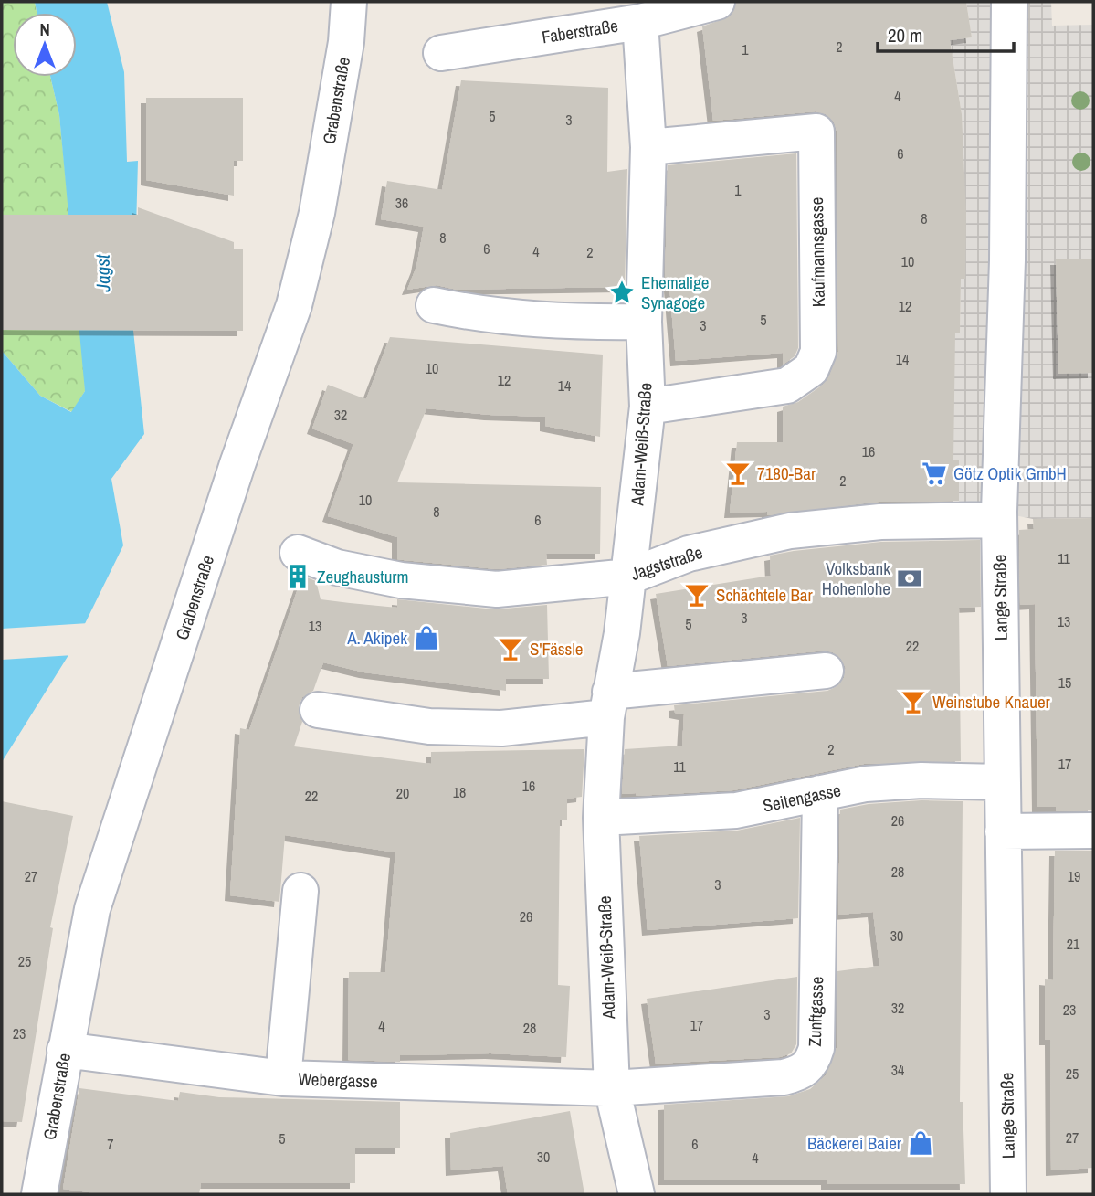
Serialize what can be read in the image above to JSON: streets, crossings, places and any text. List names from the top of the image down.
{
  "streets": {
    "street": [
      "Faberstraße",
      "Grabenstraße",
      "Kaufmannsgasse",
      "Adam-Weiß-Straße",
      "Jagststraße",
      "Lange Straße",
      "Seitengasse",
      "Zunftgasse",
      "Webergasse"
    ]
  },
  "crossings": [
    ["Faberstraße", "Adam-Weiß-Straße"],
    ["Grabenstraße", "Webergasse"],
    ["Kaufmannsgasse", "Adam-Weiß-Straße"],
    ["Adam-Weiß-Straße", "Jagststraße"],
    ["Adam-Weiß-Straße", "Seitengasse"],
    ["Adam-Weiß-Straße", "Zunftgasse"],
    ["Adam-Weiß-Straße", "Webergasse"],
    ["Jagststraße", "Lange Straße"],
    ["Lange Straße", "Seitengasse"],
    ["Seitengasse", "Zunftgasse"],
    ["Zunftgasse", "Webergasse"]
  ],
  "water": ["Jagst"],
  "places": {
    "place": ["Ehemalige Synagoge"],
    "bar": [
      "7180-Bar",
      "Schächtele Bar",
      "S'Fässle",
      "Weinstube Knauer"
    ],
    "supermarket": ["Götz Optik GmbH"],
    "building": ["Zeughausturm"],
    "bank": ["Volksbank Hohenlohe"],
    "shop": ["A. Akipek", "Bäckerei Baier"]
  },
  "house_numbers": [
    "2",
    "1",
    "4",
    "5",
    "3",
    "6",
    "1",
    "36",
    "8",
    "8",
    "6",
    "4",
    "2",
    "10",
    "12",
    "5",
    "3",
    "14",
    "10",
    "12",
    "14",
    "32",
    "16",
    "2",
    "10",
    "8",
    "6",
    "11",
    "3",
    "13",
    "5",
    "13",
    "22",
    "15",
    "2",
    "17",
    "11",
    "16",
    "18",
    "20",
    "22",
    "26",
    "28",
    "27",
    "19",
    "3",
    "26",
    "30",
    "21",
    "25",
    "32",
    "23",
    "3",
    "17",
    "4",
    "28",
    "23",
    "34",
    "25",
    "27",
    "5",
    "7",
    "6",
    "30",
    "4"
  ],
  "scale_bar": "20 m",
  "north": "top"
}
